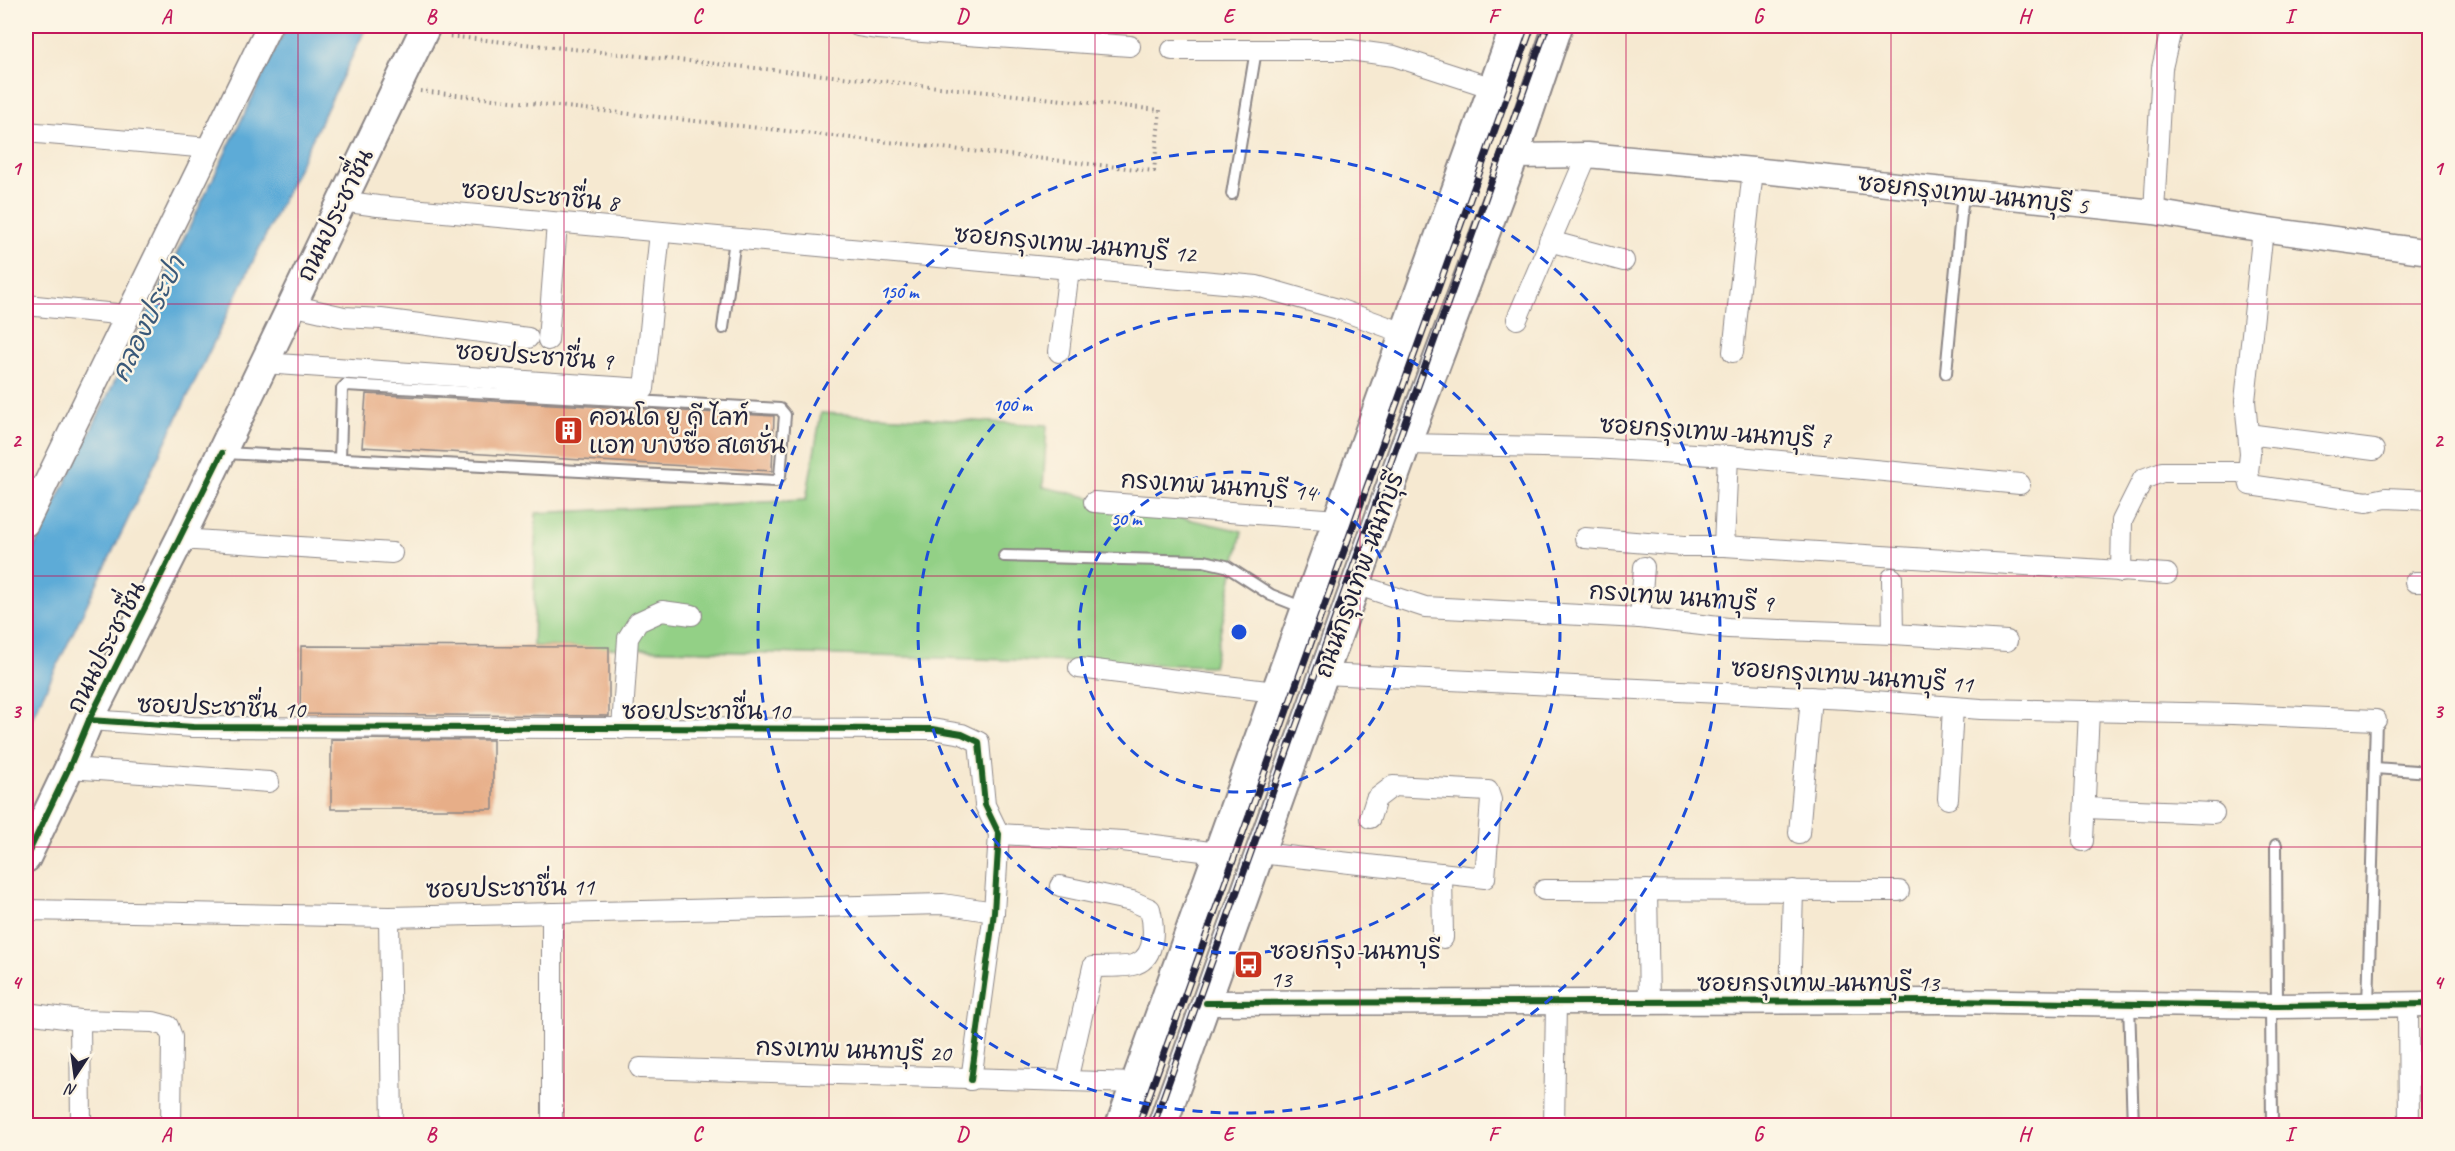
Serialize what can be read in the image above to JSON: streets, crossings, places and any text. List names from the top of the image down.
{
  "streets": {
    "main road": ["ถนนประชาชื่น", "ถนนกรุงเทพ-นนทบุรี"],
    "street": [
      "ซอยกรุงเทพ-นนทบุรี 5",
      "ซอยประชาชื่น 8",
      "ซอยกรุงเทพ-นนทบุรี 12",
      "ซอยประชาชื่น 9",
      "ซอยกรุงเทพ-นนทบุรี 7",
      "กรงเทพ นนทบุรี 14",
      "กรงเทพ นนทบุรี 9",
      "ซอยกรุงเทพ-นนทบุรี 11",
      "ซอยประชาชื่น 10",
      "ซอยประชาชื่น 11",
      "ซอยกรุงเทพ-นนทบุรี 13",
      "กรงเทพ นนทบุรี 20"
    ]
  },
  "crossings": [
    ["ซอยกรุงเทพ-นนทบุรี 5", "ถนนกรุงเทพ-นนทบุรี"],
    ["ซอยประชาชื่น 8", "ถนนประชาชื่น"],
    ["ซอยประชาชื่น 8", "ซอยกรุงเทพ-นนทบุรี 12"],
    ["ซอยประชาชื่น 8", "ซอยประชาชื่น 9"],
    ["ถนนประชาชื่น", "ซอยประชาชื่น 9"],
    ["ถนนประชาชื่น", "ซอยประชาชื่น 10"],
    ["ซอยกรุงเทพ-นนทบุรี 12", "ถนนกรุงเทพ-นนทบุรี"],
    ["ซอยกรุงเทพ-นนทบุรี 7", "ถนนกรุงเทพ-นนทบุรี"],
    ["กรงเทพ นนทบุรี 14", "ถนนกรุงเทพ-นนทบุรี"],
    ["ถนนกรุงเทพ-นนทบุรี", "กรงเทพ นนทบุรี 9"],
    ["ถนนกรุงเทพ-นนทบุรี", "ซอยกรุงเทพ-นนทบุรี 11"],
    ["ถนนกรุงเทพ-นนทบุรี", "ซอยกรุงเทพ-นนทบุรี 13"],
    ["ถนนกรุงเทพ-นนทบุรี", "กรงเทพ นนทบุรี 20"],
    ["ซอยประชาชื่น 10", "ซอยประชาชื่น 11"],
    ["ซอยประชาชื่น 10", "กรงเทพ นนทบุรี 20"]
  ],
  "water": ["คลองประปา"],
  "places": {
    "building": ["คอนโด ยู ดี ไลท์ แอท บางซื่อ สเตชั่น"],
    "bus stop": ["ซอยกรุง-นนทบุรี 13"]
  },
  "north": "bottom",
  "grid": {
    "columns": [
      "A",
      "B",
      "C",
      "D",
      "E",
      "F",
      "G",
      "H",
      "I"
    ],
    "rows": [
      "1",
      "2",
      "3",
      "4"
    ]
  },
  "rings": ["150 m", "100 m", "50 m"]
}
